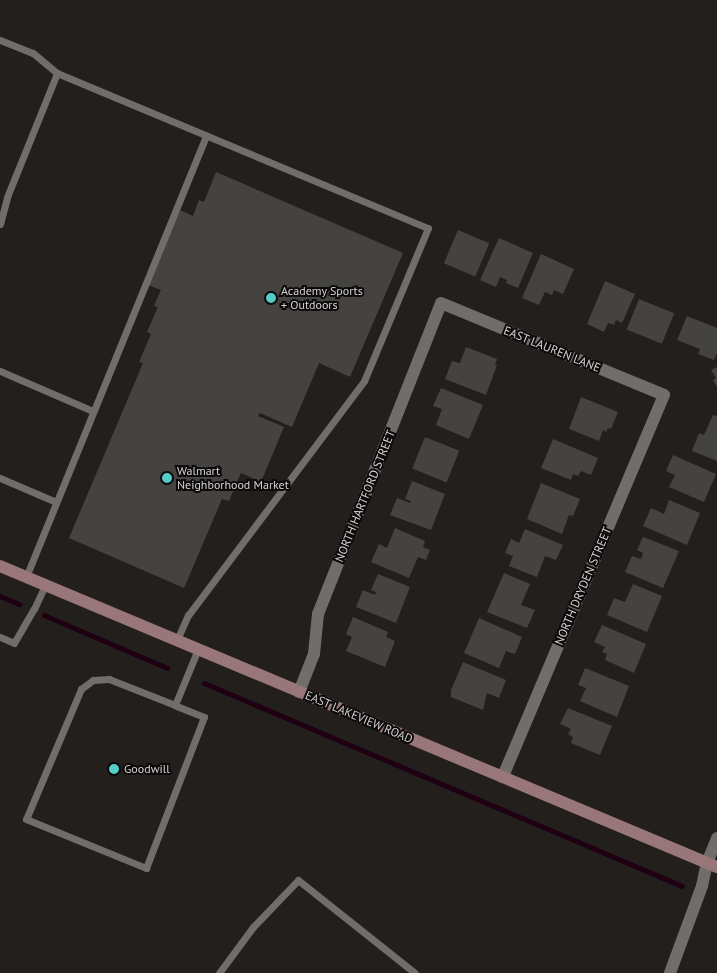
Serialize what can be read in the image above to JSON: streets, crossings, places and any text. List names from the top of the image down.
{
  "streets": {
    "street": [
      "EAST LAUREN LANE",
      "NORTH HARTFORD STREET",
      "NORTH DRYDEN STREET",
      "EAST LAKEVIEW ROAD"
    ]
  },
  "crossings": [
    ["EAST LAUREN LANE", "NORTH HARTFORD STREET"],
    ["EAST LAUREN LANE", "NORTH DRYDEN STREET"],
    ["NORTH HARTFORD STREET", "EAST LAKEVIEW ROAD"],
    ["NORTH DRYDEN STREET", "EAST LAKEVIEW ROAD"]
  ],
  "places": ["Academy Sports + Outdoors", "Walmart Neighborhood Market", "Goodwill"]
}
